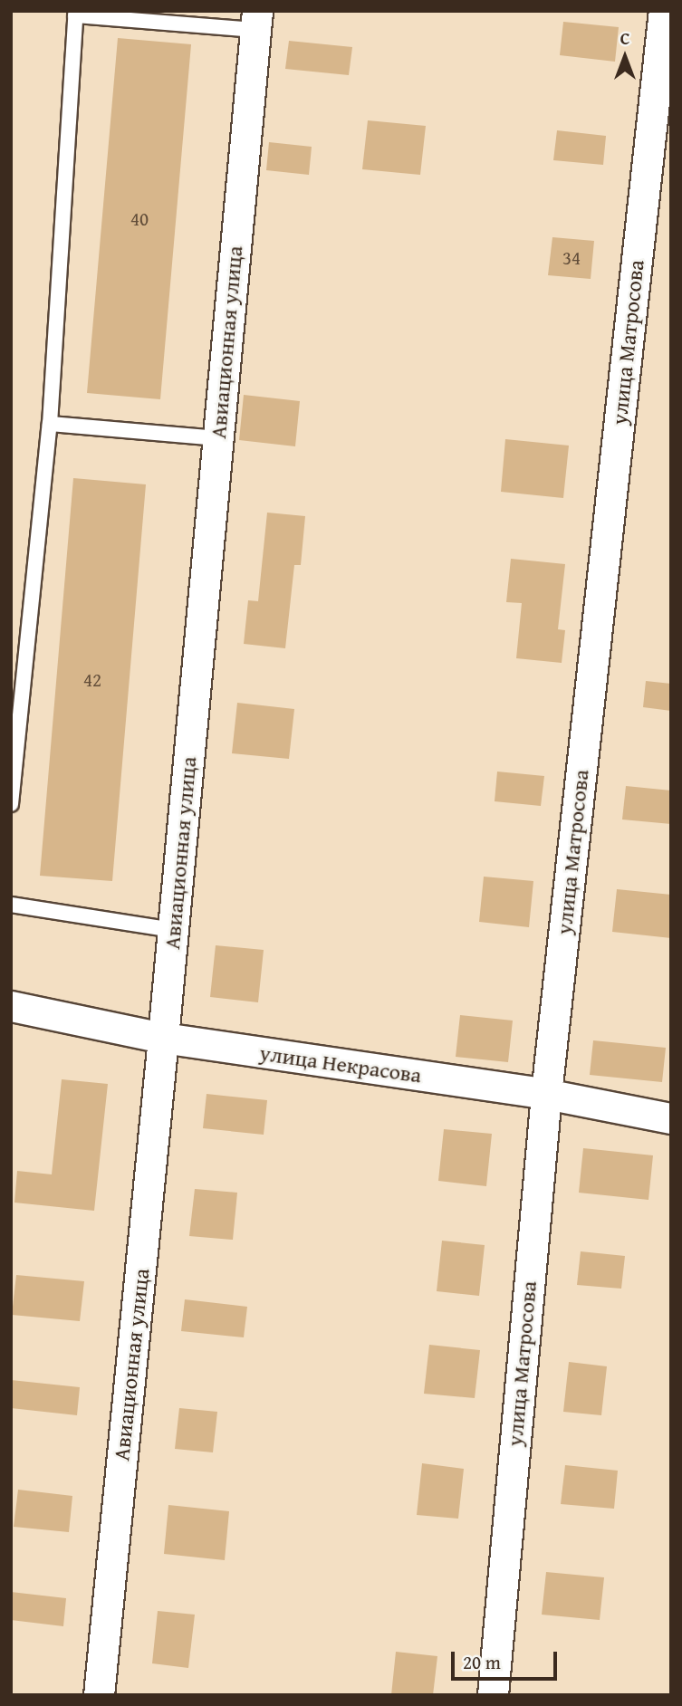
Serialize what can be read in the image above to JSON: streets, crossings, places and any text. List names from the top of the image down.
{
  "streets": {
    "street": ["Авиационная улица", "улица Матросова", "улица Некрасова"]
  },
  "crossings": [
    ["Авиационная улица", "улица Некрасова"],
    ["улица Матросова", "улица Некрасова"]
  ],
  "house_numbers": ["40", "34", "42"],
  "scale_bar": "20 m",
  "north": "top"
}
